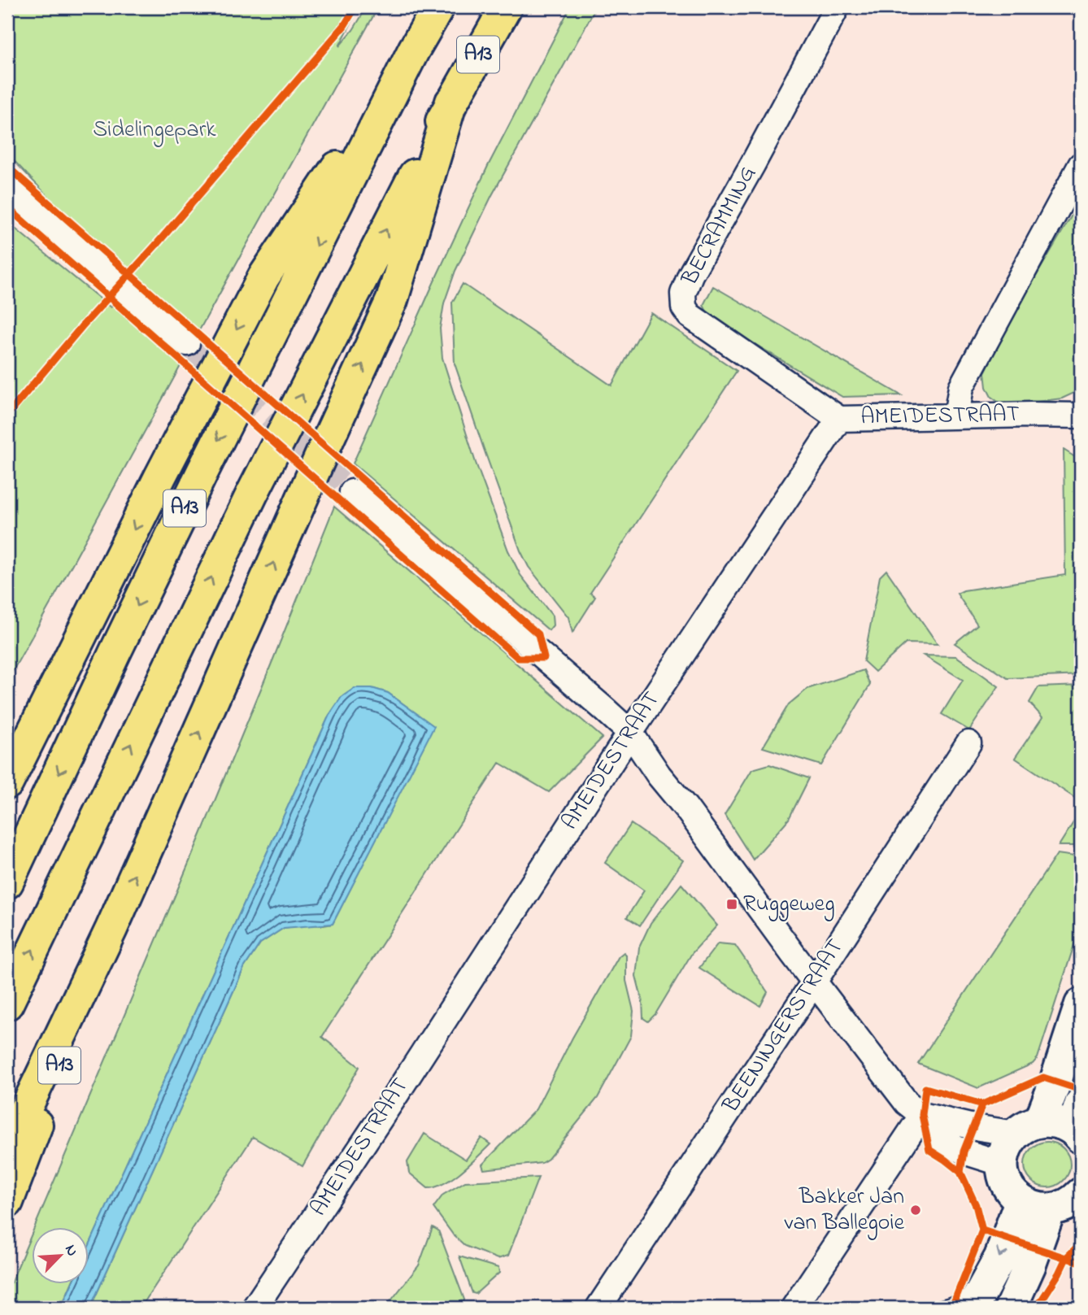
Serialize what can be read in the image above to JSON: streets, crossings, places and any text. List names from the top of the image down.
{
  "streets": {
    "highway": ["A13"],
    "street": ["BECRAMMING", "AMEIDESTRAAT", "BEENINGERSTRAAT"]
  },
  "crossings": [
    ["BECRAMMING", "AMEIDESTRAAT"]
  ],
  "parks": ["Sidelingepark"],
  "places": {
    "transit": ["Ruggeweg"],
    "other": ["Bakker Jan van Ballegoie"]
  },
  "north": "top right"
}
